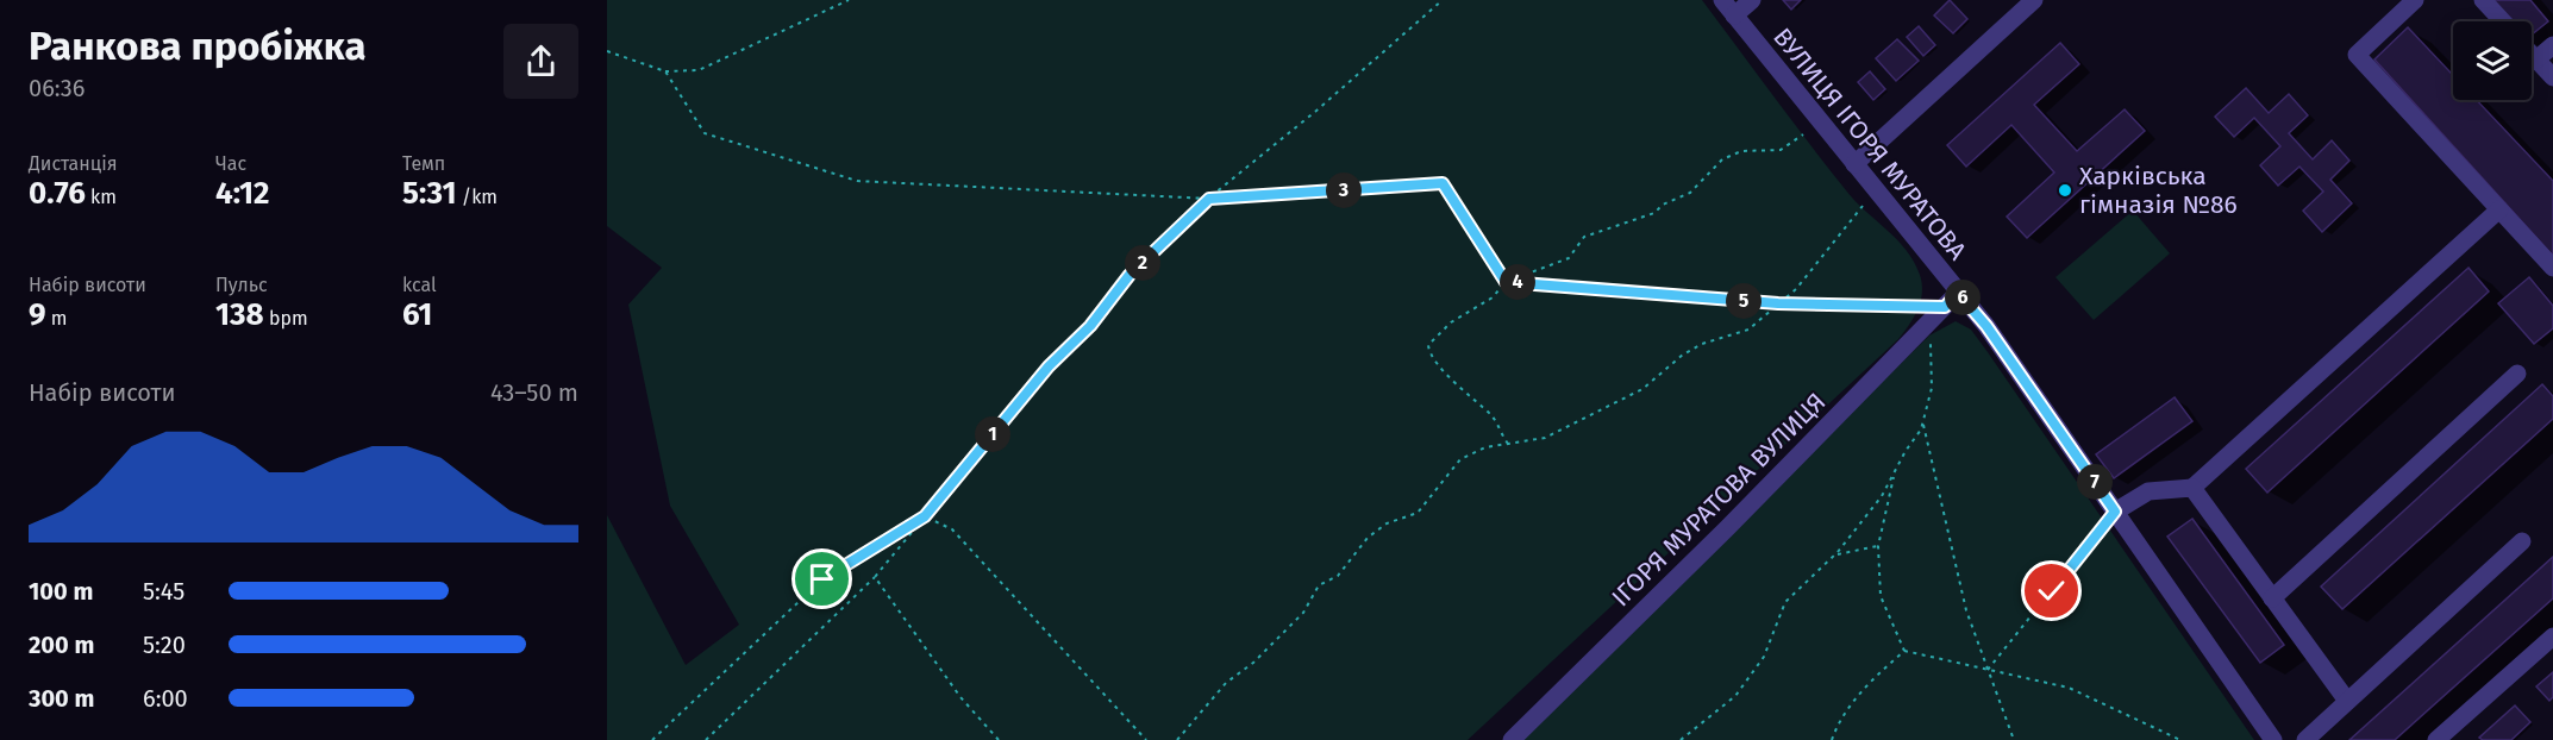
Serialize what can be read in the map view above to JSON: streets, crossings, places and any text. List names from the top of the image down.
{
  "streets": {
    "street": ["ВУЛИЦЯ ІГОРЯ МУРАТОВА", "ІГОРЯ МУРАТОВА ВУЛИЦЯ"]
  },
  "crossings": [
    ["ВУЛИЦЯ ІГОРЯ МУРАТОВА", "ІГОРЯ МУРАТОВА ВУЛИЦЯ"]
  ],
  "places": ["Харківська гімназія №86"],
  "page": {
    "heading": ["Ранкова пробіжка", "06:36"],
    "stats": [
      ["Дистанція", "0.76 km"],
      ["Час", "4:12"],
      ["Темп", "5:31 /km"],
      ["Набір висоти", "9 m"],
      ["Пульс", "138 bpm"],
      ["kcal", "61"]
    ],
    "pins": [
      "3",
      "2",
      "4",
      "6",
      "5",
      "1",
      "7"
    ],
    "chart": ["Набір висоти", "43–50 m"],
    "list": [
      {
        "name": "100 m",
        "note": "5:45"
      },
      {
        "name": "200 m",
        "note": "5:20"
      },
      {
        "name": "300 m",
        "note": "6:00"
      }
    ]
  }
}
